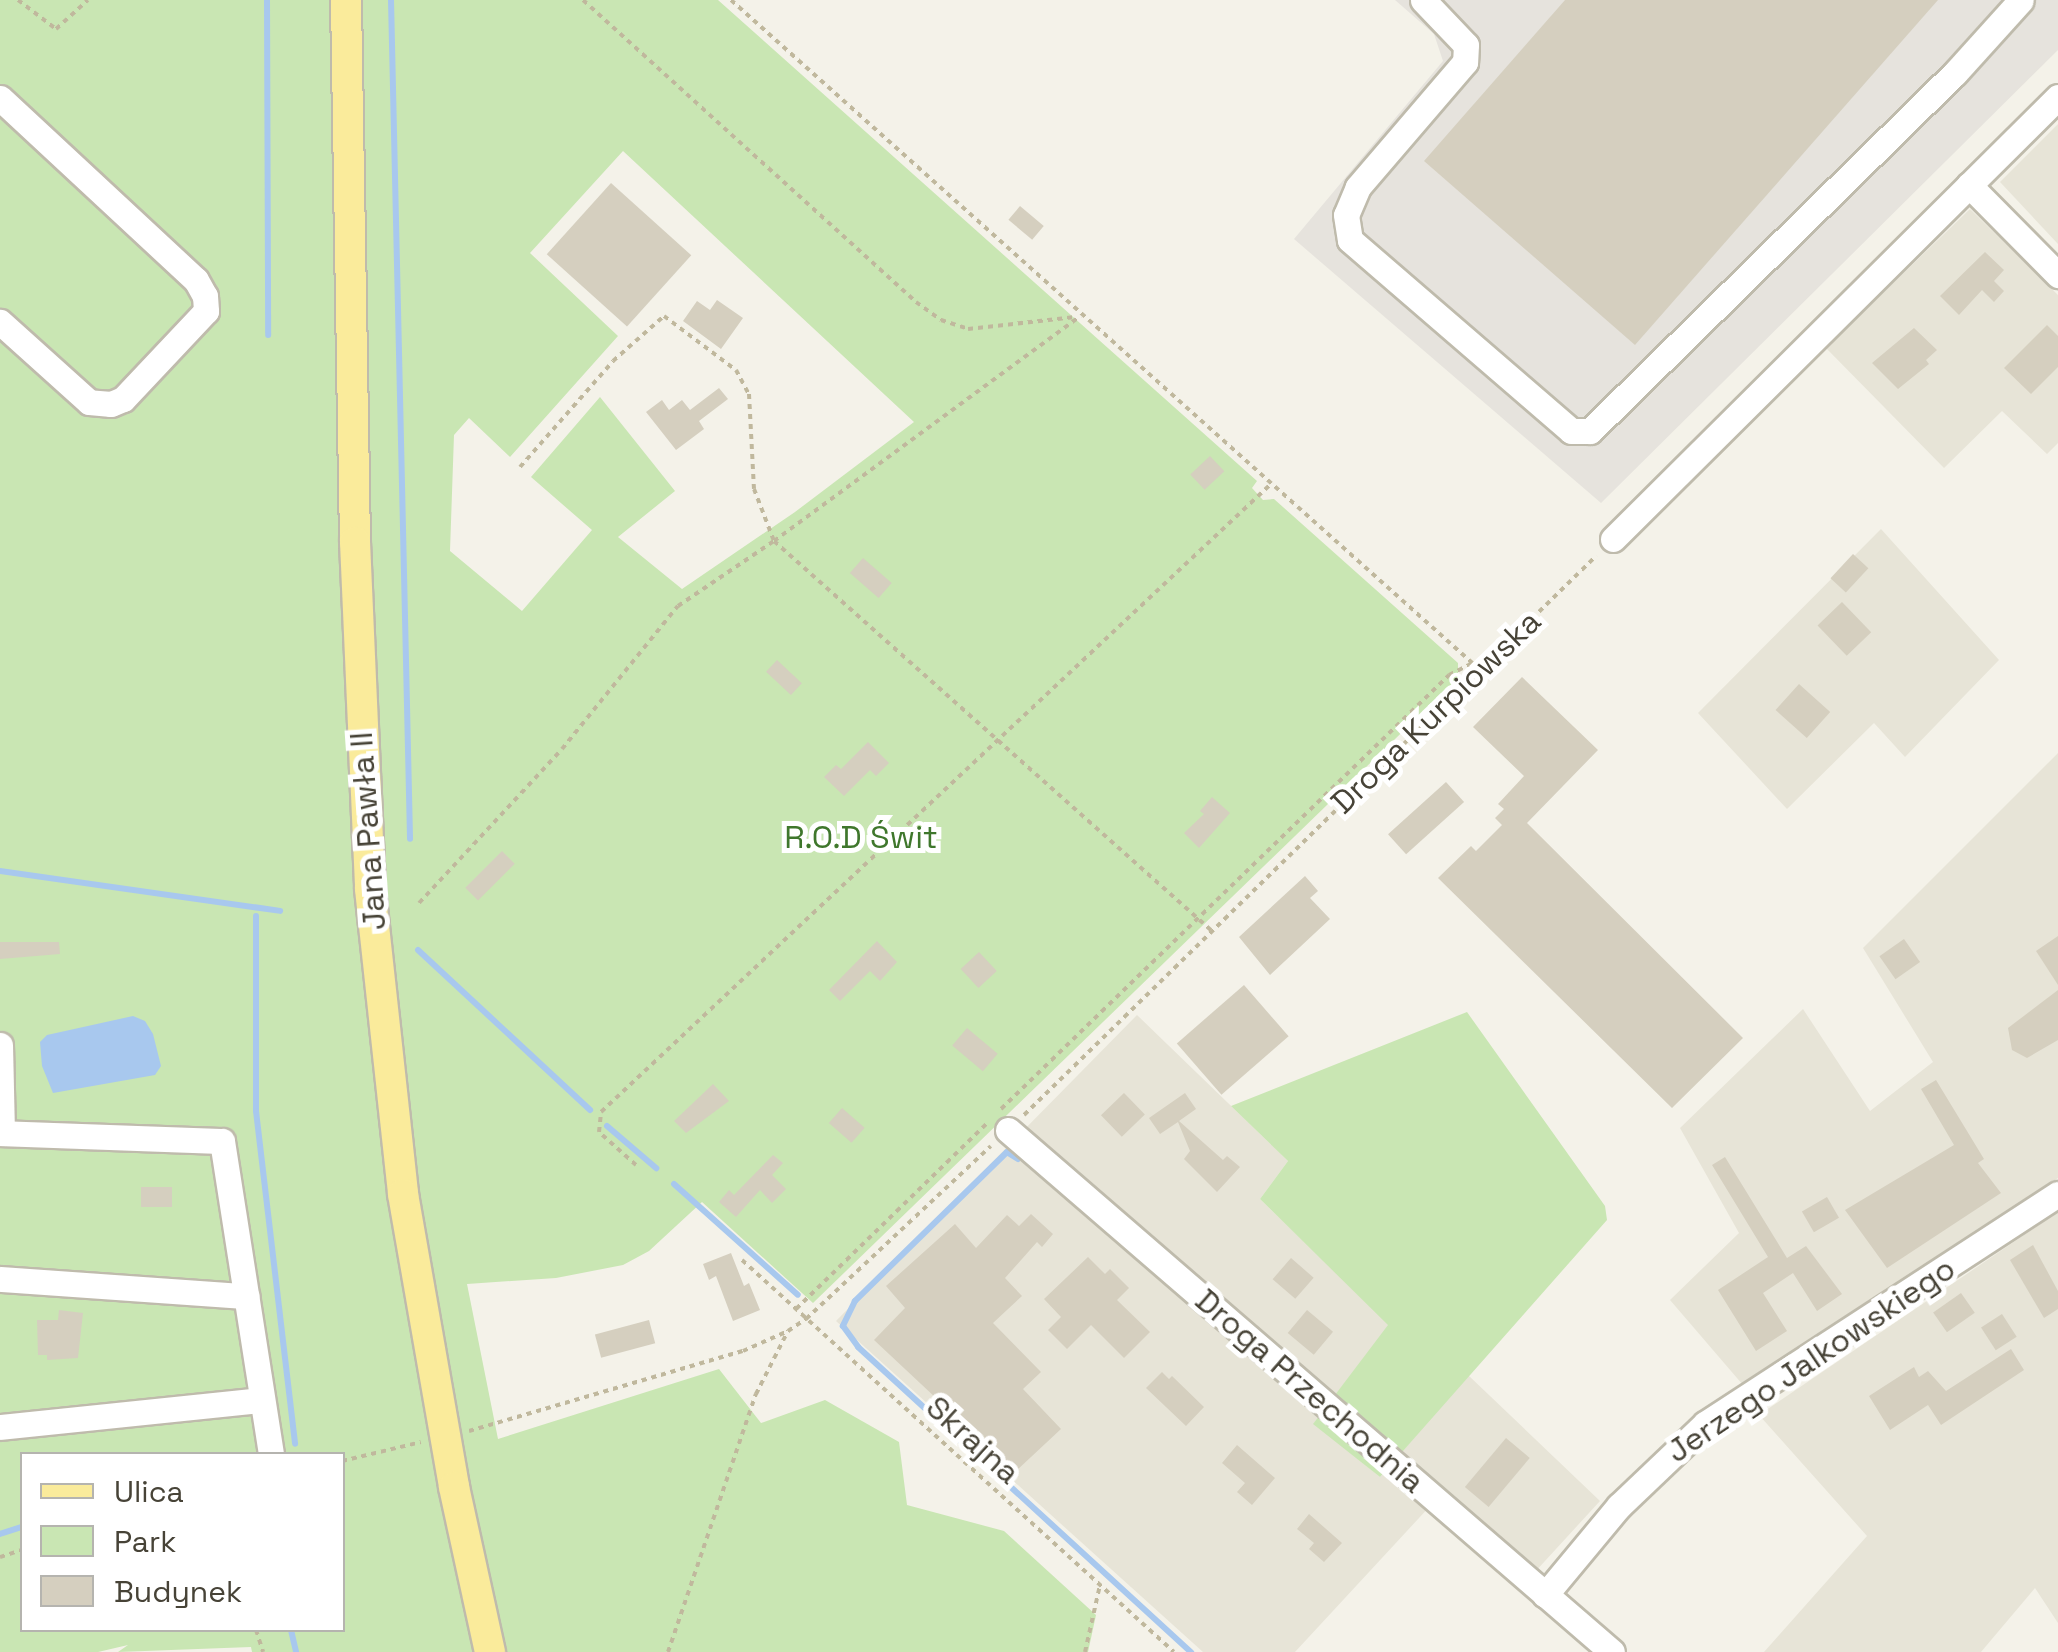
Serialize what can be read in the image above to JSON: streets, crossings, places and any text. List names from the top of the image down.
{
  "streets": {
    "main road": ["Jana Pawła II"],
    "street": ["Jerzego Jalkowskiego", "Droga Przechodnia"],
    "path": ["Droga Kurpiowska", "Skrajna"]
  },
  "crossings": [
    ["Droga Kurpiowska", "Droga Przechodnia"],
    ["Droga Kurpiowska", "Skrajna"],
    ["Jerzego Jalkowskiego", "Droga Przechodnia"]
  ],
  "parks": ["R.O.D Świt"],
  "legend": ["Ulica", "Park", "Budynek"]
}
